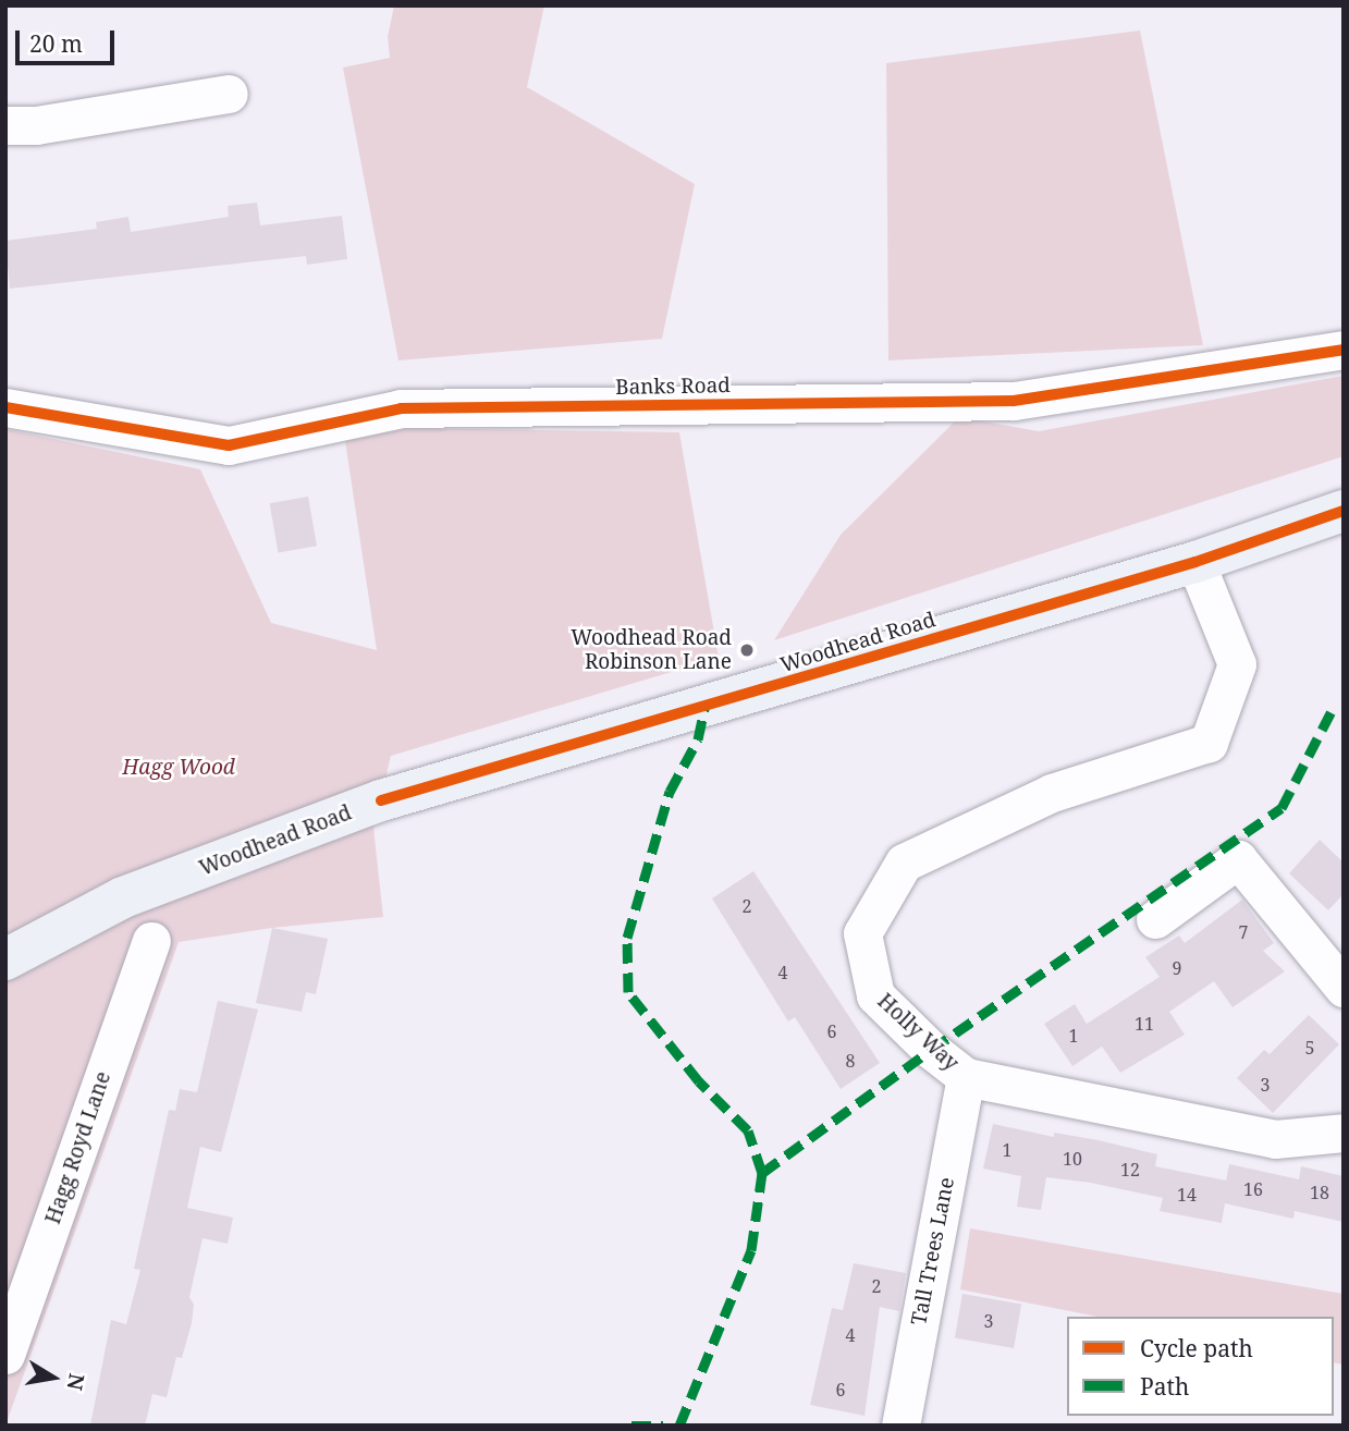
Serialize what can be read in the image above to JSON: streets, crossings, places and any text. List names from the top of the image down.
{
  "streets": {
    "main road": ["Woodhead Road"],
    "street": [
      "Banks Road",
      "Holly Way",
      "Hagg Royd Lane",
      "Tall Trees Lane"
    ]
  },
  "crossings": [
    ["Woodhead Road", "Holly Way"],
    ["Holly Way", "Tall Trees Lane"]
  ],
  "parks": ["Hagg Wood"],
  "places": ["Woodhead Road Robinson Lane"],
  "house_numbers": [
    "2",
    "7",
    "9",
    "4",
    "11",
    "6",
    "1",
    "5",
    "8",
    "3",
    "1",
    "10",
    "12",
    "16",
    "18",
    "14",
    "2",
    "3",
    "4",
    "6"
  ],
  "legend": ["Cycle path", "Path"],
  "scale_bar": "20 m",
  "north": "right"
}
